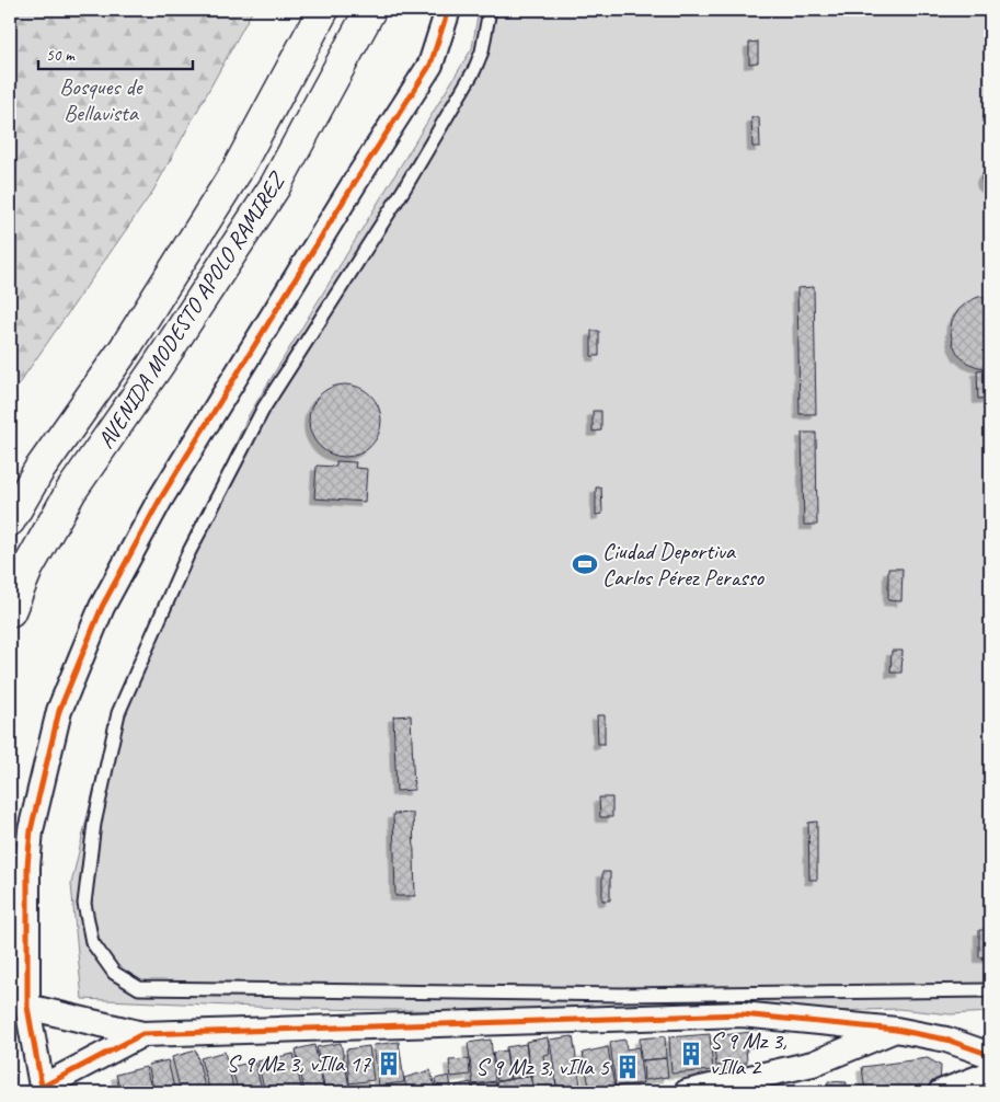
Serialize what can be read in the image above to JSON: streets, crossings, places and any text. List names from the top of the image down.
{
  "streets": {
    "main road": ["AVENIDA MODESTO APOLO RAMIREZ"]
  },
  "parks": ["Bosques de Bellavista"],
  "places": {
    "sports": ["Ciudad Deportiva Carlos Pérez Perasso"],
    "building": ["S 9 Mz 3, vIlla 2", "S 9 Mz 3, vIlla 17", "S 9 Mz 3, vIlla 5"]
  },
  "scale_bar": "50 m"
}
